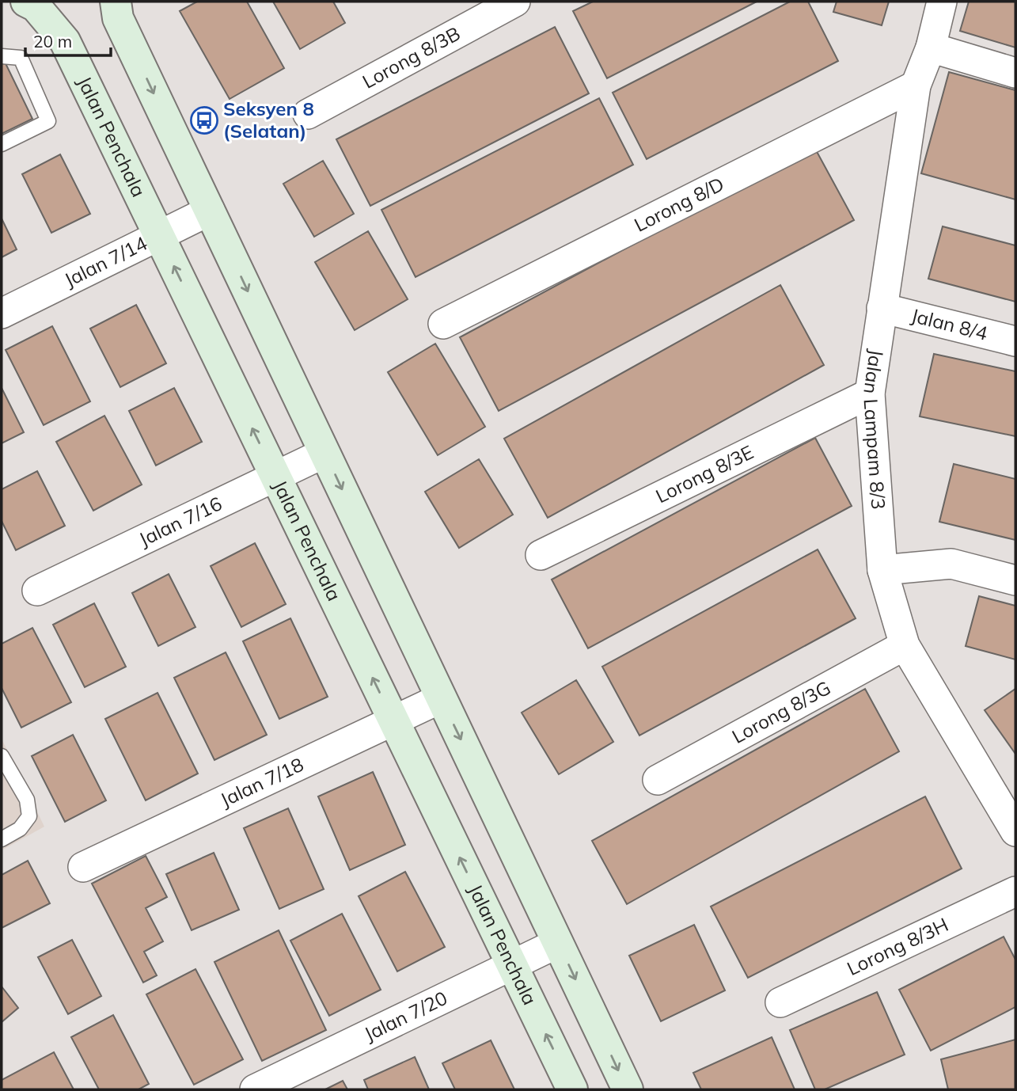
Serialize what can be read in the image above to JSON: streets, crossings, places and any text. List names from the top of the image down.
{
  "streets": {
    "main road": ["Jalan Penchala"],
    "street": [
      "Lorong 8/3B",
      "Lorong 8/D",
      "Jalan 7/14",
      "Jalan 8/4",
      "Jalan Lampam 8/3",
      "Lorong 8/3E",
      "Jalan 7/16",
      "Lorong 8/3G",
      "Jalan 7/18",
      "Lorong 8/3H",
      "Jalan 7/20"
    ]
  },
  "crossings": [
    ["Jalan Penchala", "Jalan 7/14"],
    ["Jalan Penchala", "Jalan 7/16"],
    ["Jalan Penchala", "Jalan 7/18"],
    ["Jalan Penchala", "Jalan 7/20"],
    ["Lorong 8/D", "Jalan Lampam 8/3"],
    ["Jalan 8/4", "Jalan Lampam 8/3"],
    ["Jalan Lampam 8/3", "Lorong 8/3E"],
    ["Jalan Lampam 8/3", "Lorong 8/3G"]
  ],
  "places": {
    "bus stop": ["Seksyen 8 (Selatan)"]
  },
  "scale_bar": "20 m"
}
